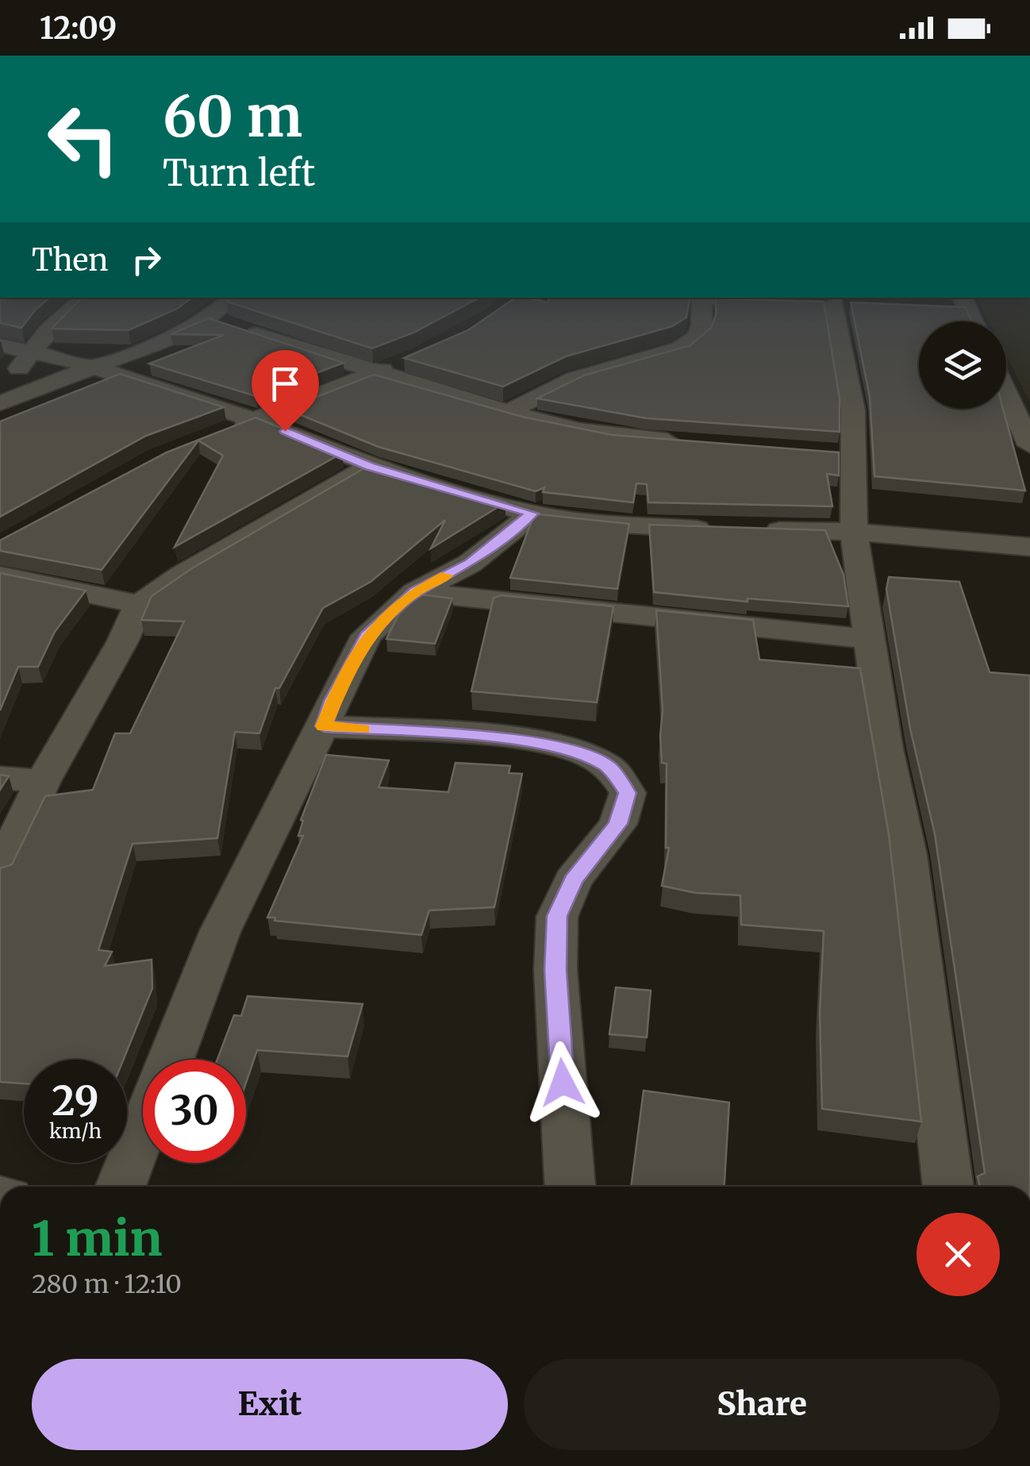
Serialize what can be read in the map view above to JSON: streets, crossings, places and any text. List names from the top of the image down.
{
  "page": {
    "status": "12:09",
    "turn": ["60 m", "Turn left"],
    "then": "Then",
    "speed": "29 km/h",
    "limit": "30",
    "heading": ["1 min", "280 m · 12:10"],
    "buttons": ["Exit", "Share"]
  }
}
